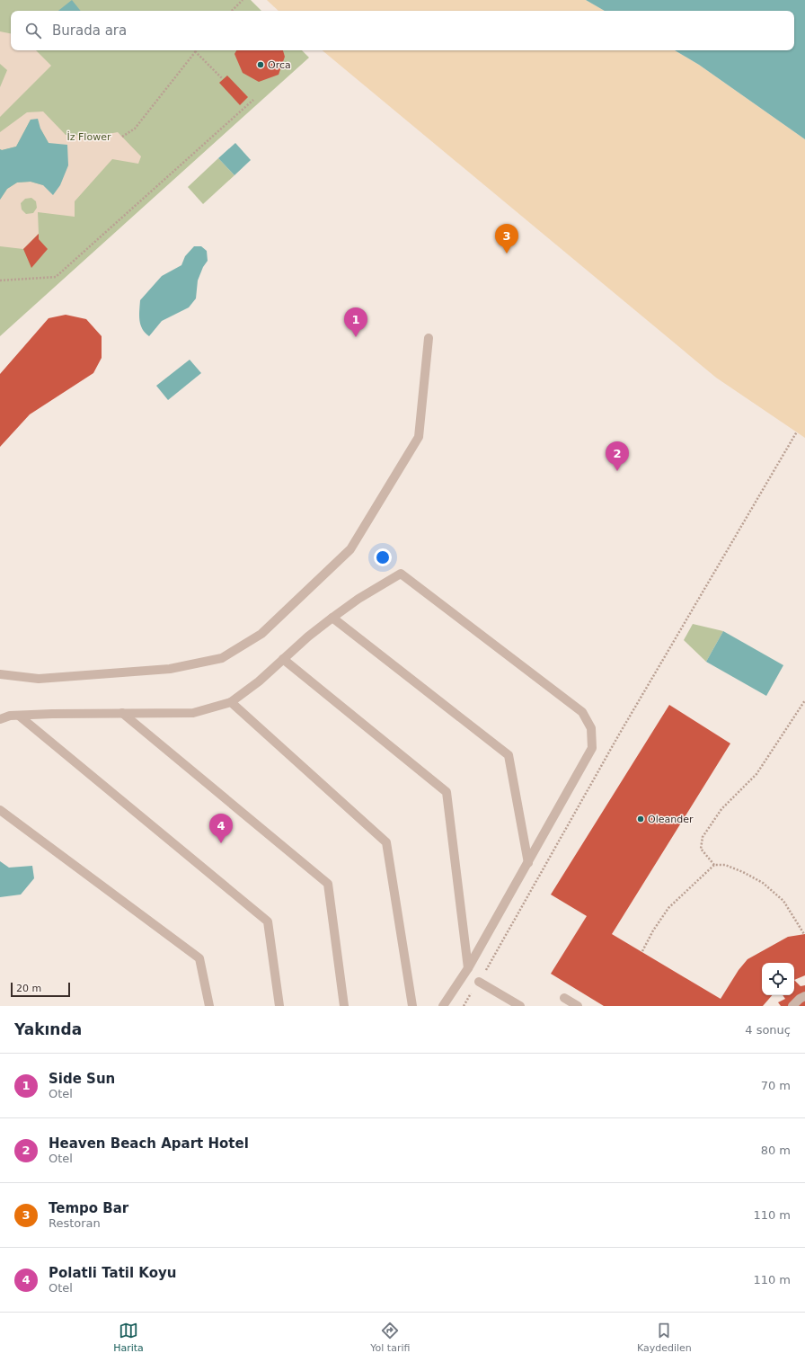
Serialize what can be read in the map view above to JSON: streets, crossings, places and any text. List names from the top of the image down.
{
  "parks": ["İz Flower"],
  "places": ["Orca", "Oleander"],
  "scale_bar": "20 m",
  "page": {
    "search": "Burada ara",
    "pins": [
      "3",
      "1",
      "2",
      "4"
    ],
    "scale": "20 m",
    "heading": ["Yakında", "4 sonuç"],
    "list": [
      {
        "mark": "1",
        "name": "Side Sun",
        "note": "Otel",
        "value": "70 m"
      },
      {
        "mark": "2",
        "name": "Heaven Beach Apart Hotel",
        "note": "Otel",
        "value": "80 m"
      },
      {
        "mark": "3",
        "name": "Tempo Bar",
        "note": "Restoran",
        "value": "110 m"
      },
      {
        "mark": "4",
        "name": "Polatli Tatil Koyu",
        "note": "Otel",
        "value": "110 m"
      }
    ],
    "nav": ["Harita", "Yol tarifi", "Kaydedilen"]
  }
}
